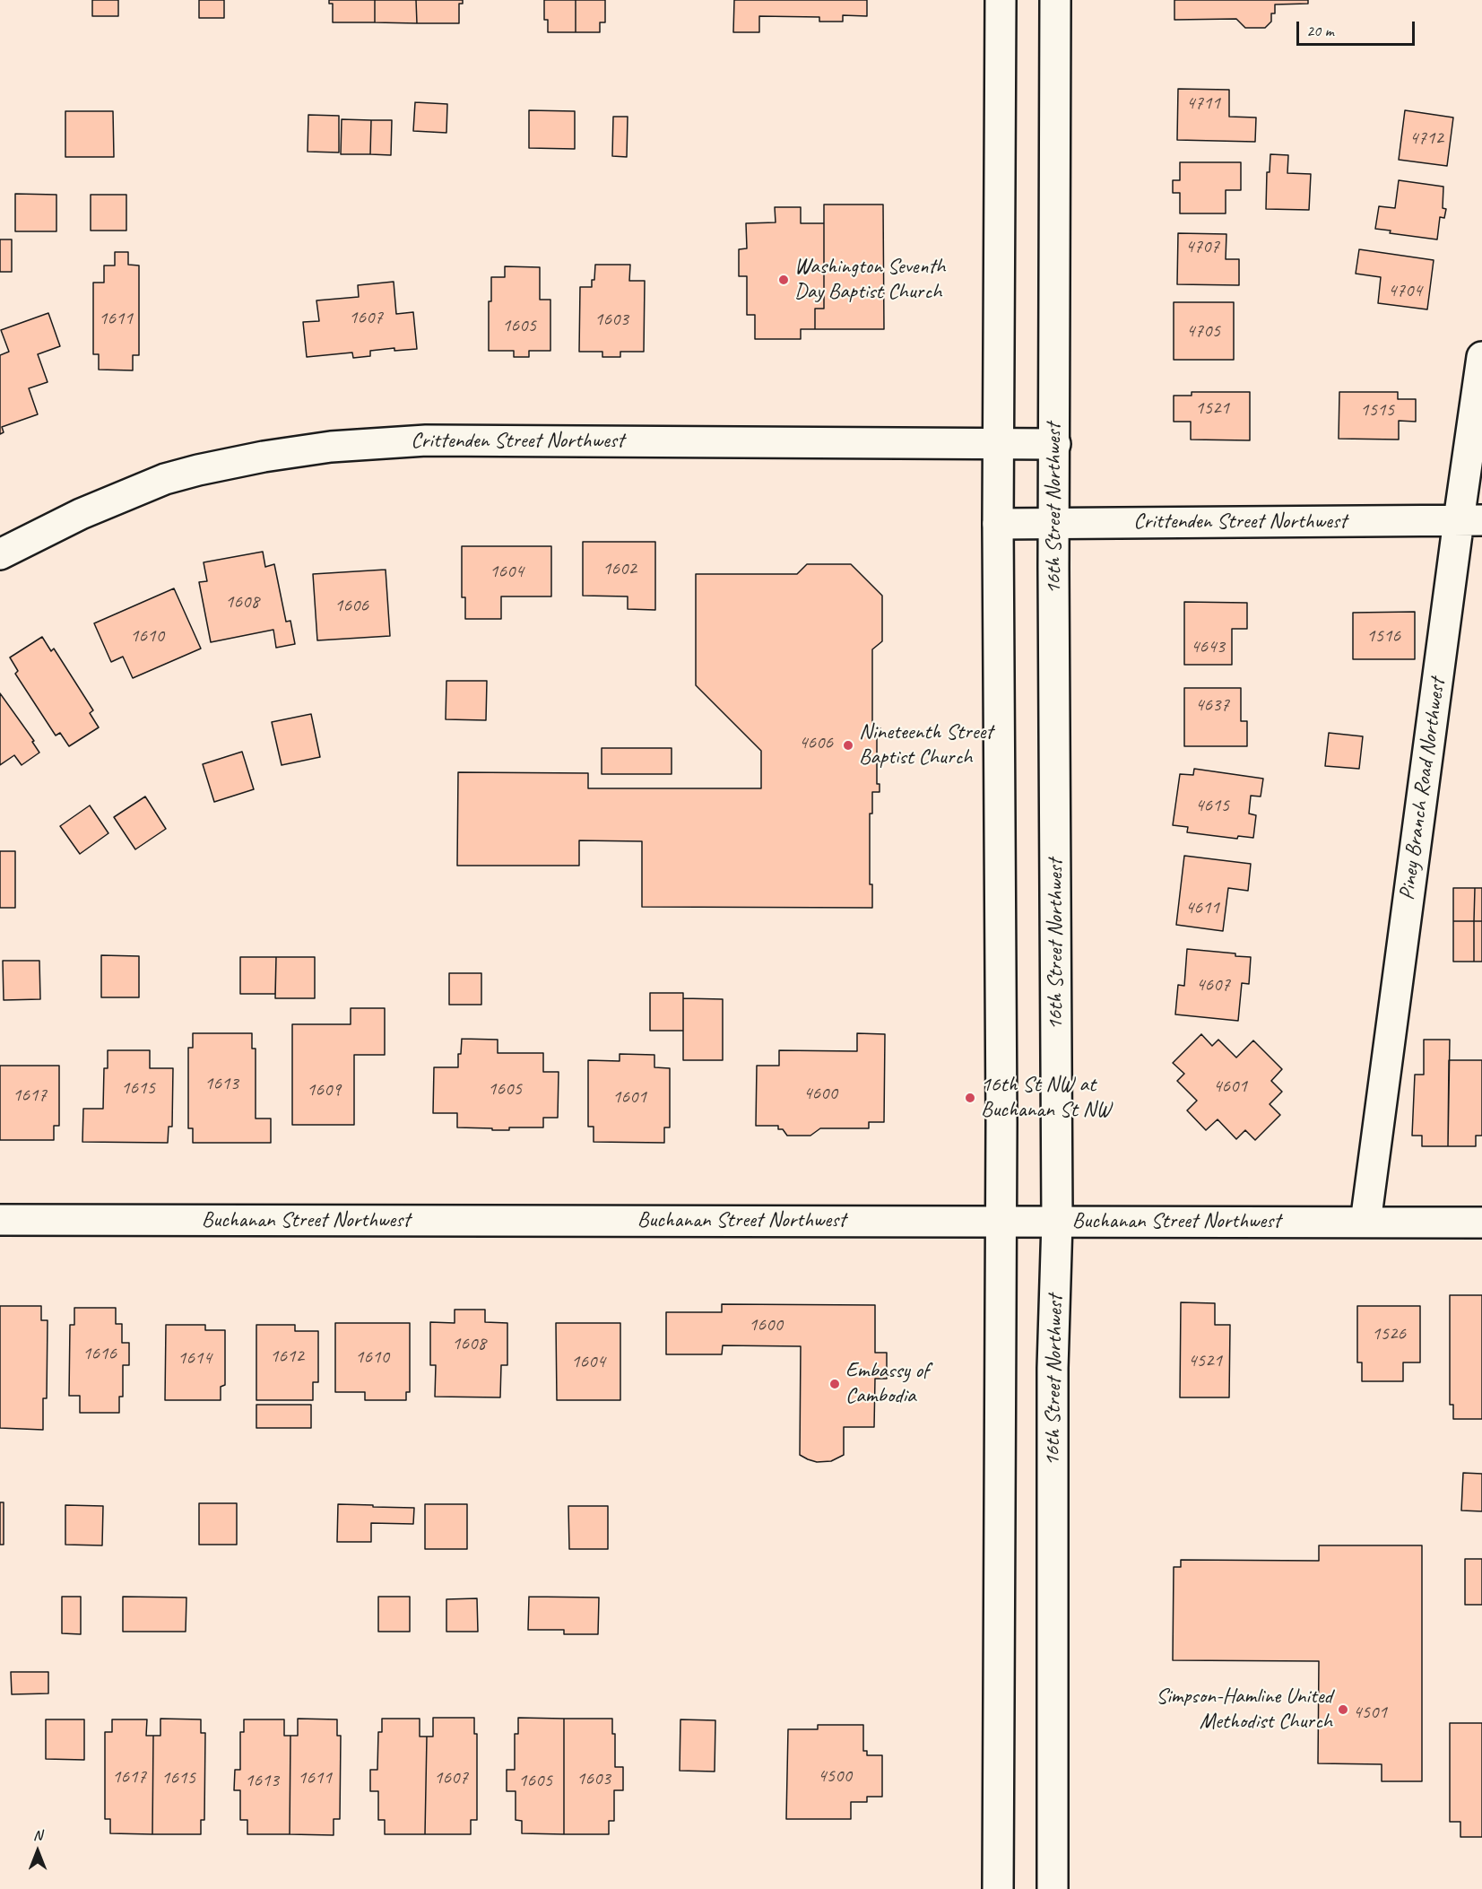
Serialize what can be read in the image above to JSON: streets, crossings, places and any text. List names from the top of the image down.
{
  "streets": {
    "street": [
      "Crittenden Street Northwest",
      "16th Street Northwest",
      "Piney Branch Road Northwest",
      "Buchanan Street Northwest"
    ]
  },
  "crossings": [
    ["Crittenden Street Northwest", "16th Street Northwest"],
    ["Crittenden Street Northwest", "Piney Branch Road Northwest"],
    ["16th Street Northwest", "Buchanan Street Northwest"],
    ["Piney Branch Road Northwest", "Buchanan Street Northwest"]
  ],
  "places": [
    "Washington Seventh Day Baptist Church",
    "Nineteenth Street Baptist Church",
    "16th St NW at Buchanan St NW",
    "Embassy of Cambodia",
    "Simpson-Hamline United Methodist Church"
  ],
  "house_numbers": [
    "4711",
    "4712",
    "4707",
    "4704",
    "1607",
    "1611",
    "1603",
    "1605",
    "4705",
    "1521",
    "1515",
    "1602",
    "1604",
    "1608",
    "1606",
    "1610",
    "1516",
    "4643",
    "4637",
    "4606",
    "4615",
    "4611",
    "4607",
    "1613",
    "4601",
    "1615",
    "1605",
    "1609",
    "4600",
    "1617",
    "1601",
    "1600",
    "1526",
    "1608",
    "1616",
    "1612",
    "1610",
    "1614",
    "4521",
    "1604",
    "4501",
    "4500",
    "1617",
    "1615",
    "1611",
    "1607",
    "1603",
    "1613",
    "1605"
  ],
  "scale_bar": "20 m",
  "north": "top"
}
